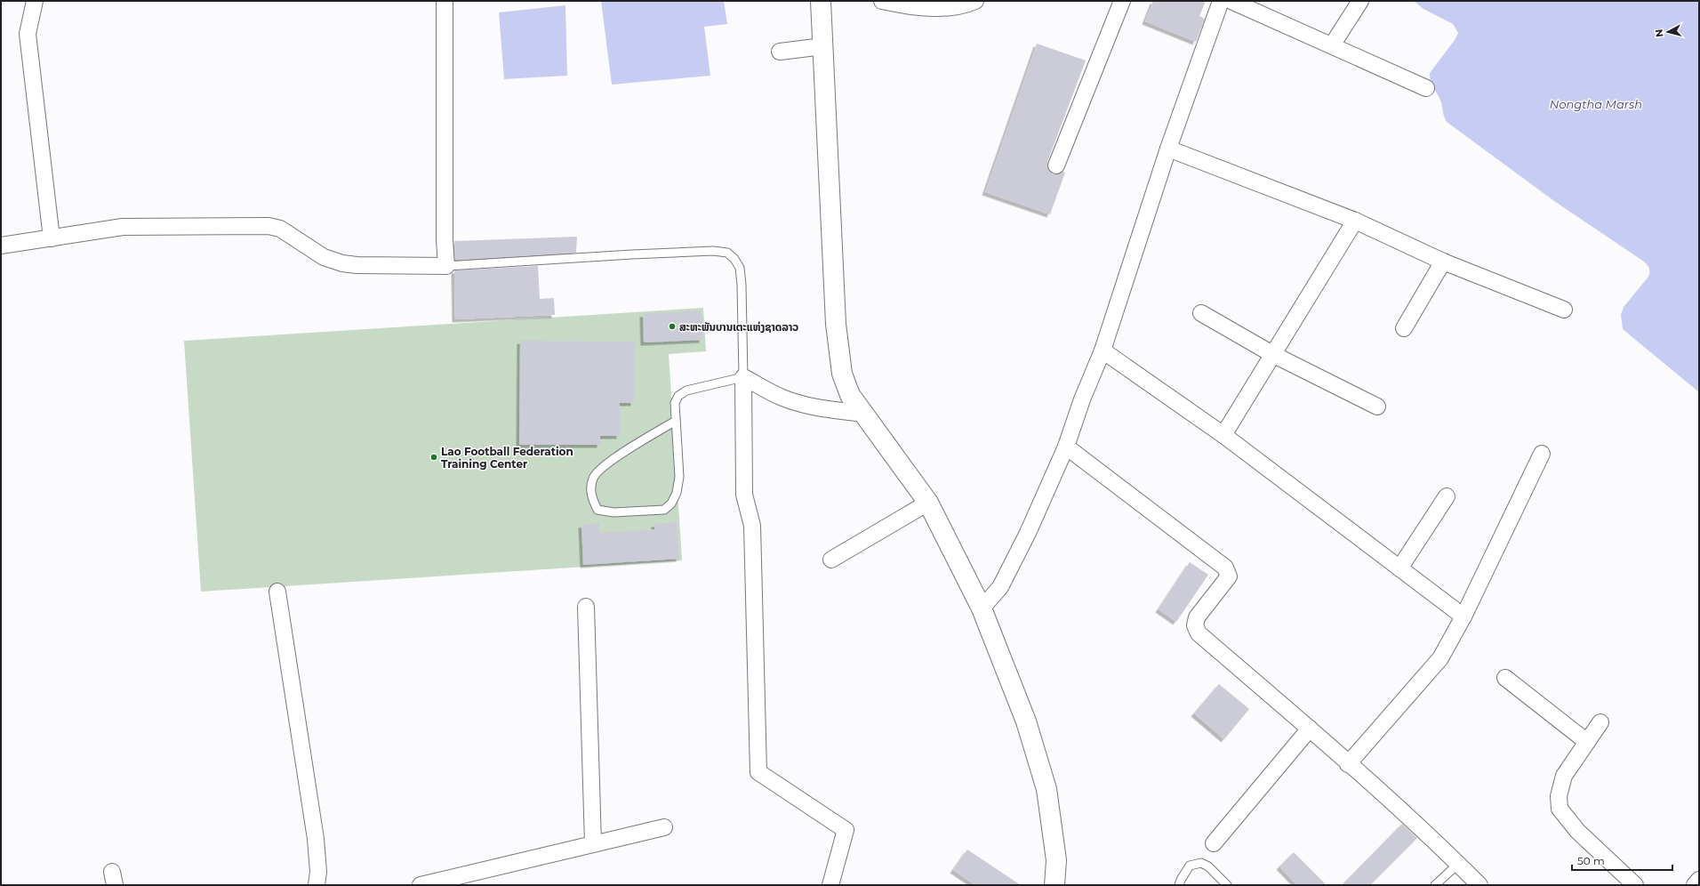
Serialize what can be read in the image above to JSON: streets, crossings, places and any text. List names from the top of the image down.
{
  "water": ["Nongtha Marsh"],
  "places": ["ສະຫະພັນບານເຕະແຫ່ງຊາດລາວ", "Lao Football Federation Training Center"],
  "scale_bar": "50 m",
  "north": "left"
}
